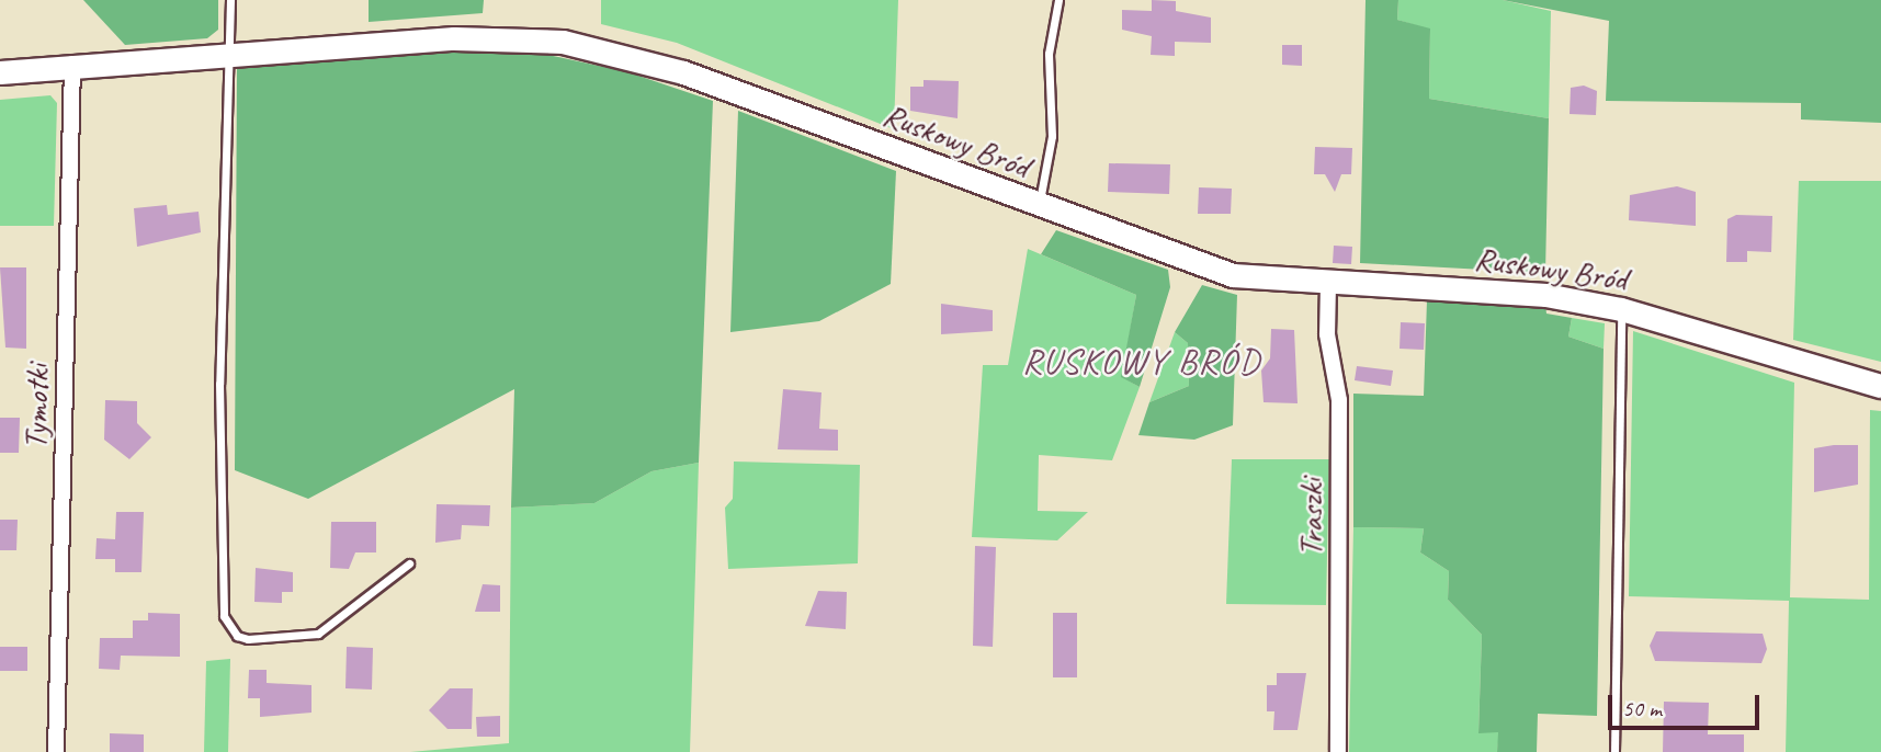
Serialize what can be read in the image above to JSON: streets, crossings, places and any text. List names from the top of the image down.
{
  "streets": {
    "street": ["Ruskowy Bród", "Tymotki", "Traszki"]
  },
  "crossings": [
    ["Ruskowy Bród", "Tymotki"],
    ["Ruskowy Bród", "Traszki"]
  ],
  "districts": ["RUSKOWY BRÓD"],
  "scale_bar": "50 m"
}
